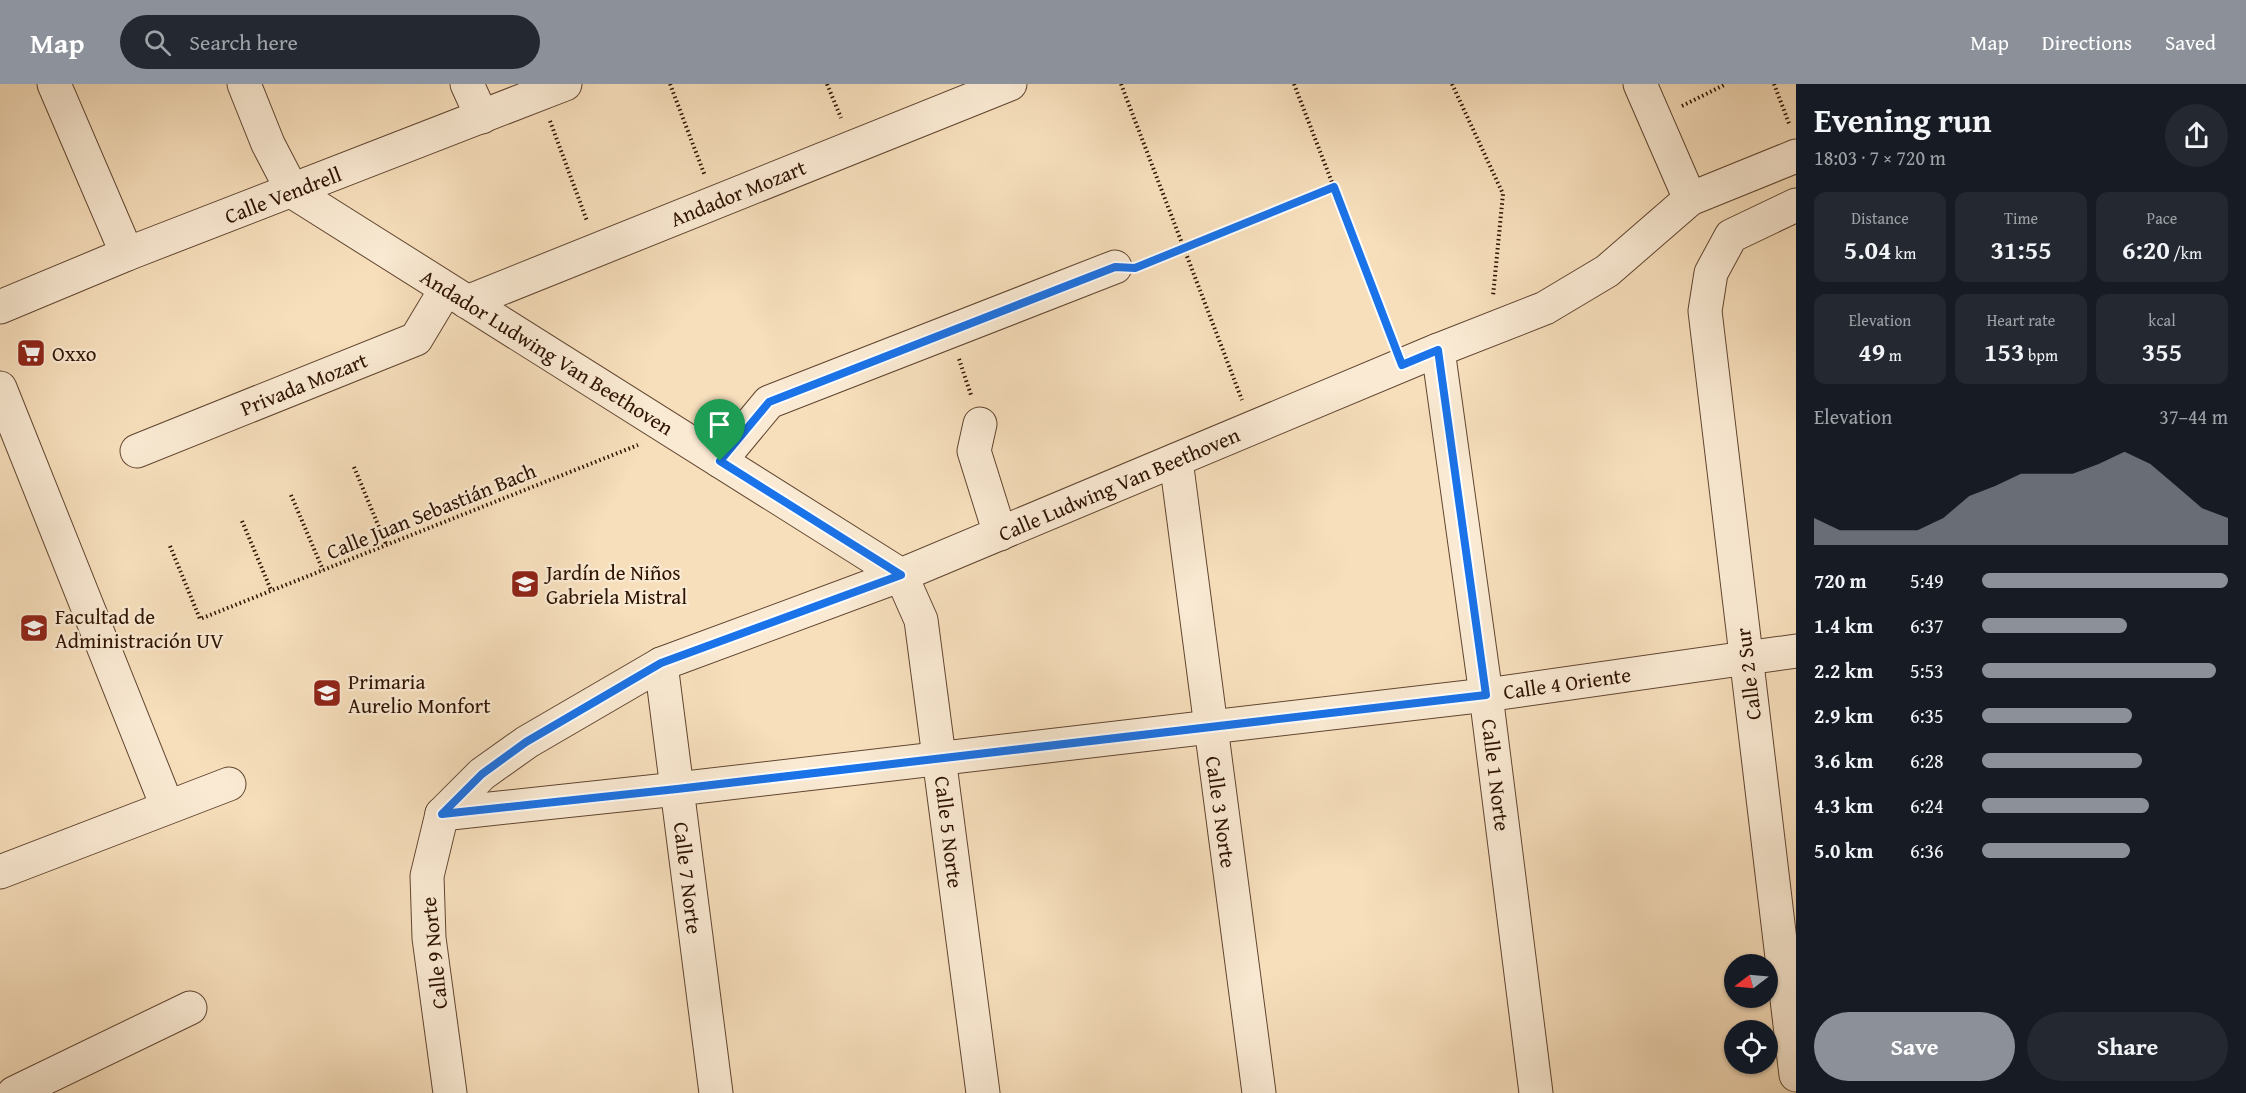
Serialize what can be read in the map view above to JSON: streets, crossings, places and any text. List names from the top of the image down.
{
  "streets": {
    "street": [
      "Andador Mozart",
      "Calle Vendrell",
      "Andador Ludwing Van Beethoven",
      "Privada Mozart",
      "Calle Ludwing Van Beethoven",
      "Calle 2 Sur",
      "Calle 4 Oriente",
      "Calle 1 Norte",
      "Calle 3 Norte",
      "Calle 5 Norte",
      "Calle 7 Norte",
      "Calle 9 Norte"
    ],
    "path": ["Calle Juan Sebastián Bach"]
  },
  "crossings": [
    ["Andador Mozart", "Andador Ludwing Van Beethoven"],
    ["Andador Mozart", "Privada Mozart"],
    ["Calle Vendrell", "Andador Ludwing Van Beethoven"],
    ["Andador Ludwing Van Beethoven", "Privada Mozart"],
    ["Andador Ludwing Van Beethoven", "Calle Ludwing Van Beethoven"],
    ["Andador Ludwing Van Beethoven", "Calle Juan Sebastián Bach"],
    ["Andador Ludwing Van Beethoven", "Calle 5 Norte"],
    ["Calle Ludwing Van Beethoven", "Calle 4 Oriente"],
    ["Calle Ludwing Van Beethoven", "Calle 1 Norte"],
    ["Calle Ludwing Van Beethoven", "Calle 3 Norte"],
    ["Calle Ludwing Van Beethoven", "Calle 5 Norte"],
    ["Calle Ludwing Van Beethoven", "Calle 7 Norte"],
    ["Calle Ludwing Van Beethoven", "Calle 9 Norte"],
    ["Calle 2 Sur", "Calle 4 Oriente"],
    ["Calle 4 Oriente", "Calle 1 Norte"],
    ["Calle 4 Oriente", "Calle 3 Norte"],
    ["Calle 4 Oriente", "Calle 5 Norte"],
    ["Calle 4 Oriente", "Calle 7 Norte"],
    ["Calle 4 Oriente", "Calle 9 Norte"]
  ],
  "places": {
    "supermarket": ["Oxxo"],
    "school or university": ["Jardín de Niños Gabriela Mistral", "Facultad de Administración UV", "Primaria Aurelio Monfort"]
  },
  "north": "left",
  "page": {
    "header": "Map",
    "search": "Search here",
    "nav": ["Map", "Directions", "Saved"],
    "heading": ["Evening run", "18:03 · 7 × 720 m"],
    "stats": [
      ["Distance", "5.04 km"],
      ["Time", "31:55"],
      ["Pace", "6:20 /km"],
      ["Elevation", "49 m"],
      ["Heart rate", "153 bpm"],
      ["kcal", "355"]
    ],
    "chart": ["Elevation", "37–44 m"],
    "list": [
      {
        "name": "720 m",
        "note": "5:49"
      },
      {
        "name": "1.4 km",
        "note": "6:37"
      },
      {
        "name": "2.2 km",
        "note": "5:53"
      },
      {
        "name": "2.9 km",
        "note": "6:35"
      },
      {
        "name": "3.6 km",
        "note": "6:28"
      },
      {
        "name": "4.3 km",
        "note": "6:24"
      },
      {
        "name": "5.0 km",
        "note": "6:36"
      }
    ],
    "buttons": ["Save", "Share"]
  }
}
